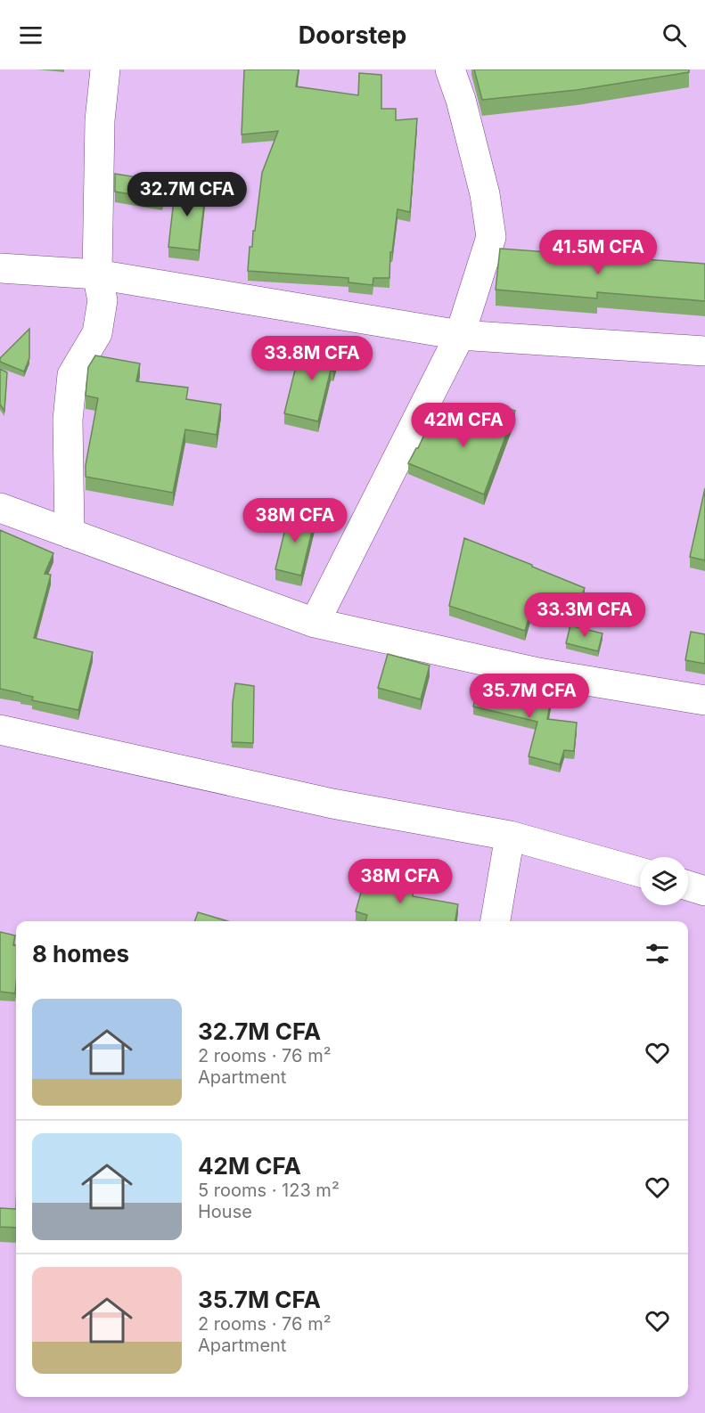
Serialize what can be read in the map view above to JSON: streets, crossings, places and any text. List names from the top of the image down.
{
  "page": {
    "header": "Doorstep",
    "price": [
      "32.7M CFA",
      "41.5M CFA",
      "33.8M CFA",
      "42M CFA",
      "38M CFA",
      "33.3M CFA",
      "35.7M CFA",
      "38M CFA"
    ],
    "heading": "8 homes",
    "list": [
      {
        "name": "32.7M CFA",
        "note": "2 rooms · 76 m² · Apartment"
      },
      {
        "name": "42M CFA",
        "note": "5 rooms · 123 m² · House"
      },
      {
        "name": "35.7M CFA",
        "note": "2 rooms · 76 m² · Apartment"
      }
    ]
  }
}
